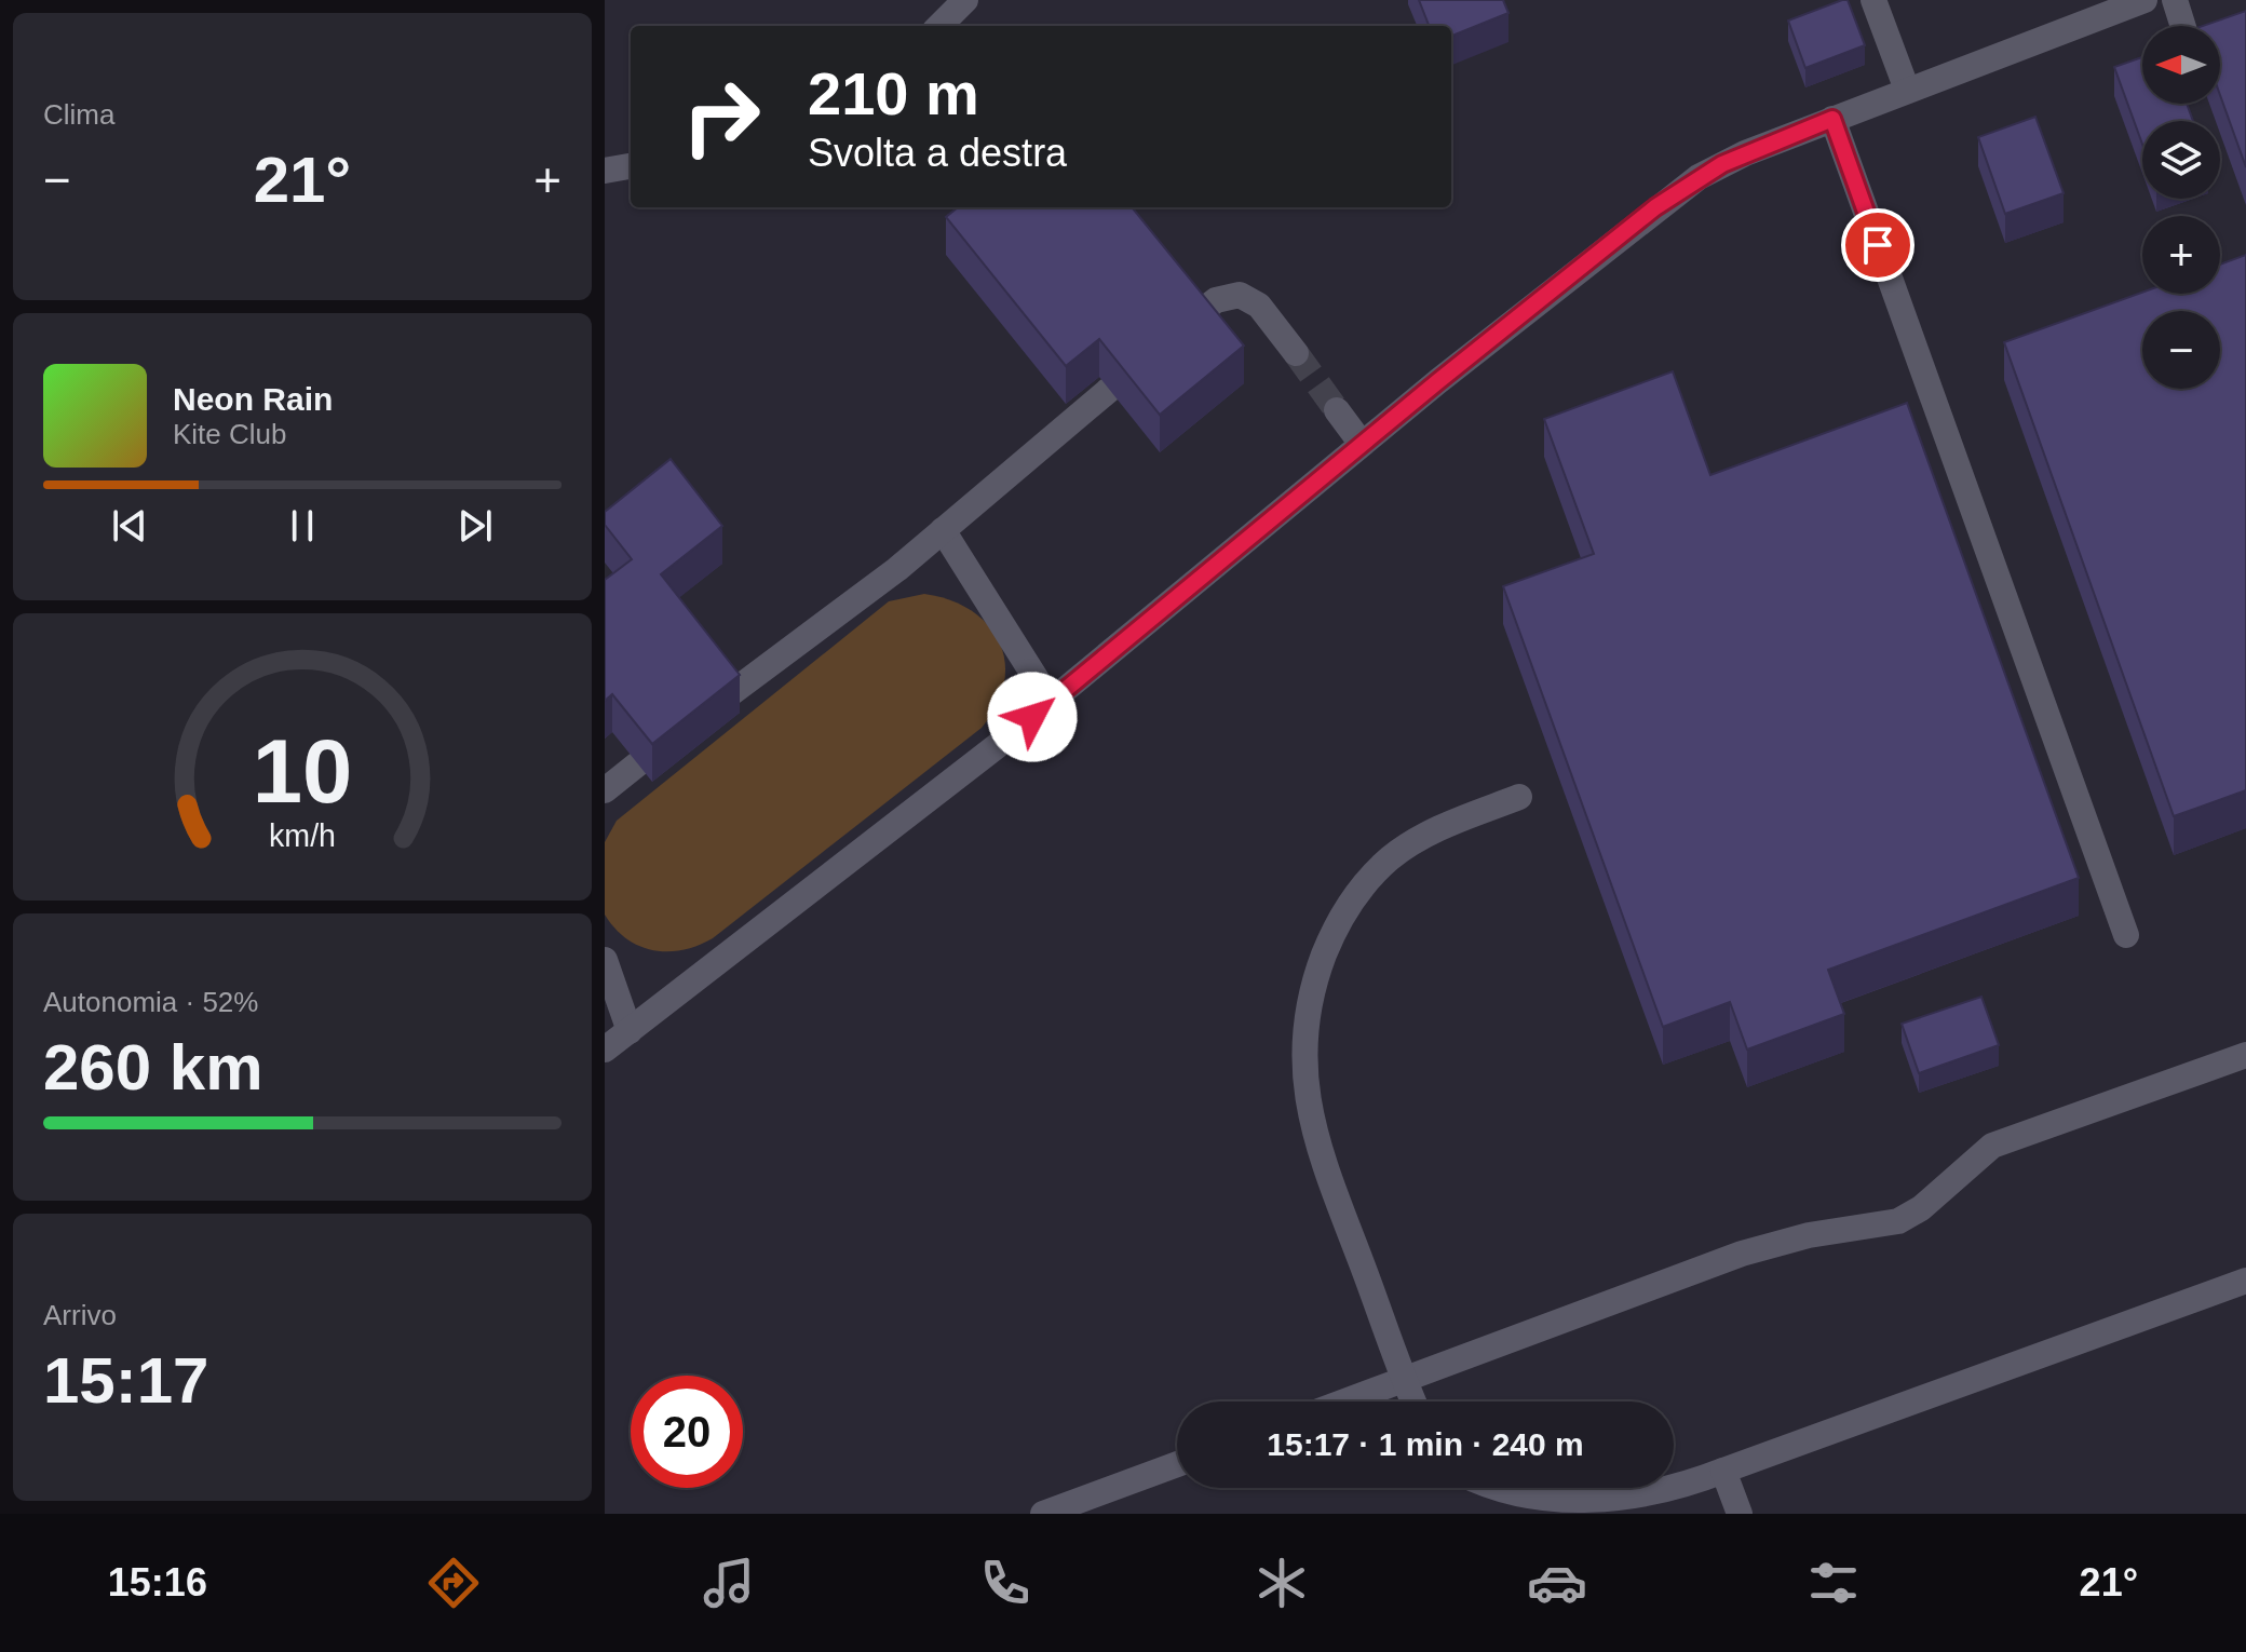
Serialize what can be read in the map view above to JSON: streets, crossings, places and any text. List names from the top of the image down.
{
  "north": "left",
  "page": {
    "tile": [
      "Clima",
      ["Autonomia · 52%", "260 km"],
      ["Arrivo", "15:17"]
    ],
    "map_buttons": ["+", "−"],
    "turn": ["210 m", "Svolta a destra"],
    "heat": ["−", "21°", "+"],
    "song": ["Neon Rain", "Kite Club"],
    "limit": "20",
    "trip": "15:17 · 1 min · 240 m",
    "tabs": ["15:16", "21°"],
    "gauge": ["10", "km/h"]
  }
}
